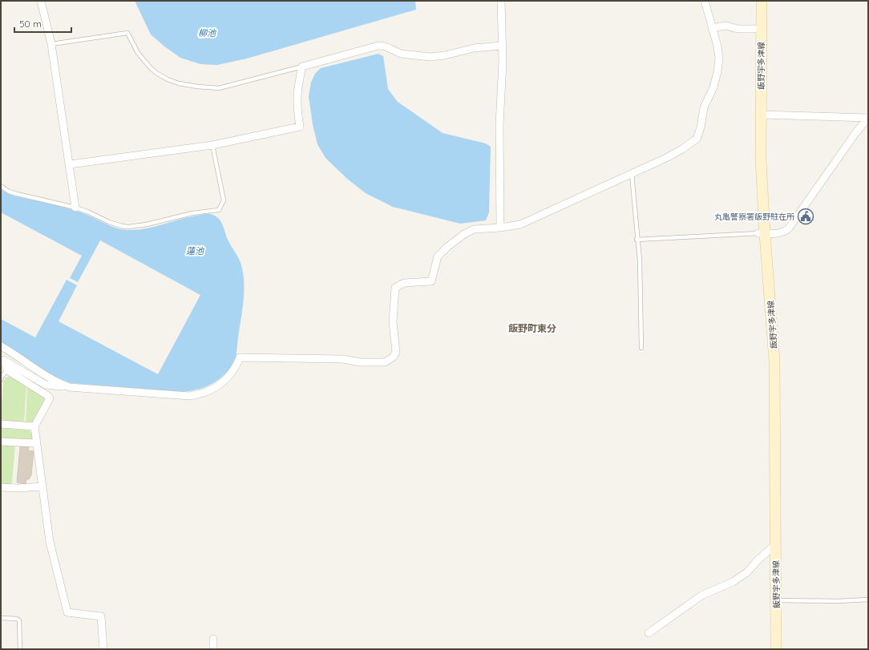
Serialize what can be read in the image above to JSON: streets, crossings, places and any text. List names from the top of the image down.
{
  "streets": {
    "main road": ["飯野宇多津線"]
  },
  "districts": ["飯野町東分"],
  "water": ["柳池", "蓮池"],
  "places": {
    "public building": ["丸亀警察署飯野駐在所"]
  },
  "scale_bar": "50 m"
}
